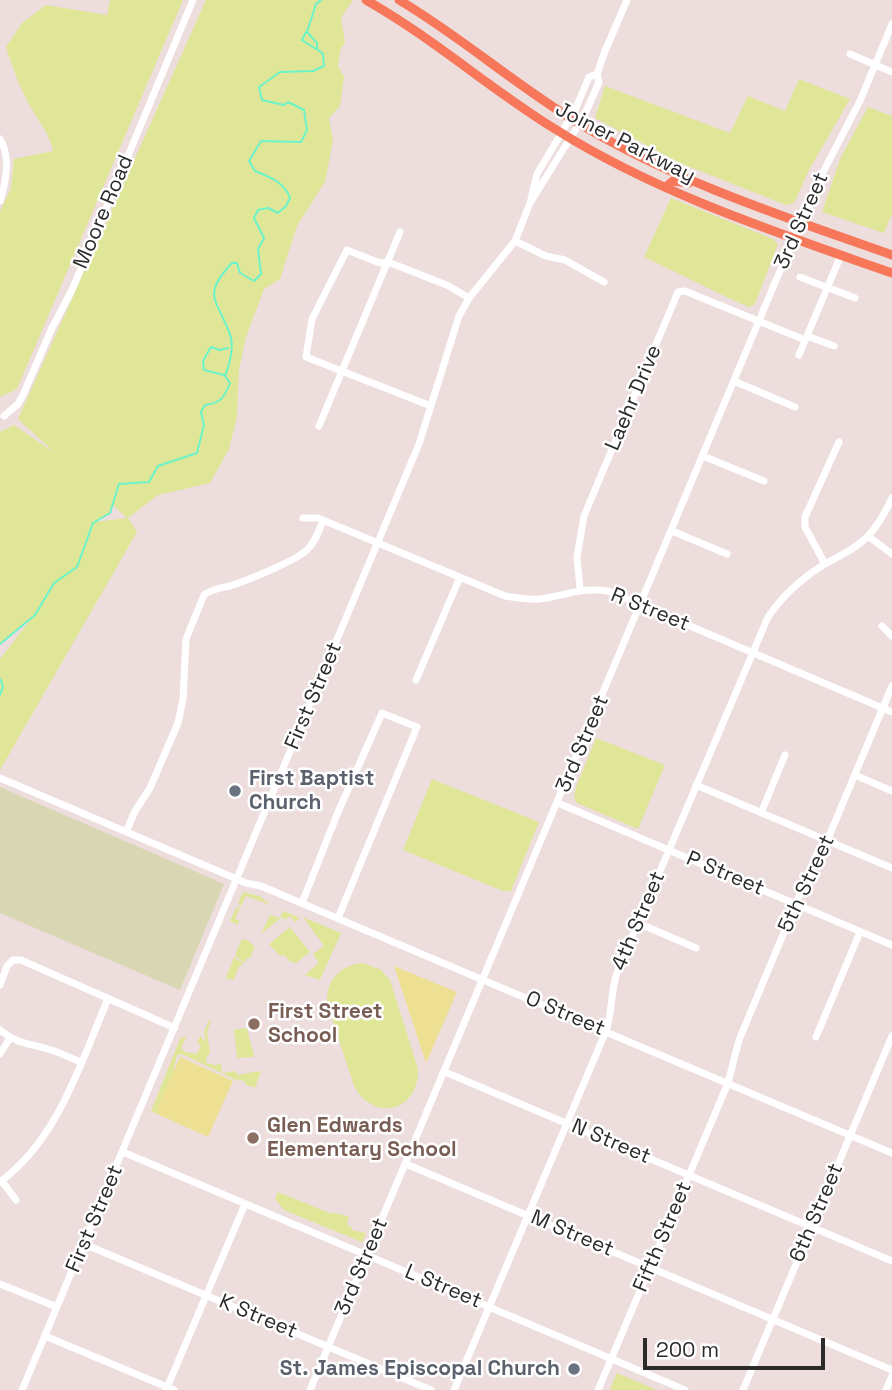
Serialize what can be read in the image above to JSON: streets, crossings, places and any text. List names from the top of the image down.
{
  "streets": {
    "main road": ["Joiner Parkway"],
    "street": [
      "Moore Road",
      "3rd Street",
      "Laehr Drive",
      "R Street",
      "First Street",
      "P Street",
      "5th Street",
      "4th Street",
      "O Street",
      "N Street",
      "6th Street",
      "M Street",
      "Fifth Street",
      "L Street",
      "K Street"
    ]
  },
  "crossings": [
    ["Joiner Parkway", "3rd Street"],
    ["3rd Street", "Laehr Drive"],
    ["3rd Street", "R Street"],
    ["3rd Street", "P Street"],
    ["3rd Street", "O Street"],
    ["3rd Street", "N Street"],
    ["3rd Street", "M Street"],
    ["3rd Street", "L Street"],
    ["3rd Street", "K Street"],
    ["Laehr Drive", "R Street"],
    ["R Street", "First Street"],
    ["R Street", "5th Street"],
    ["R Street", "4th Street"],
    ["First Street", "O Street"],
    ["First Street", "L Street"],
    ["First Street", "K Street"],
    ["P Street", "5th Street"],
    ["P Street", "4th Street"],
    ["5th Street", "O Street"],
    ["5th Street", "Fifth Street"],
    ["4th Street", "O Street"],
    ["4th Street", "N Street"],
    ["4th Street", "M Street"],
    ["4th Street", "L Street"],
    ["O Street", "6th Street"],
    ["O Street", "Fifth Street"],
    ["N Street", "6th Street"],
    ["N Street", "Fifth Street"],
    ["6th Street", "M Street"],
    ["M Street", "Fifth Street"],
    ["Fifth Street", "L Street"]
  ],
  "places": [
    "First Baptist Church",
    "First Street School",
    "Glen Edwards Elementary School",
    "St. James Episcopal Church"
  ],
  "scale_bar": "200 m"
}
